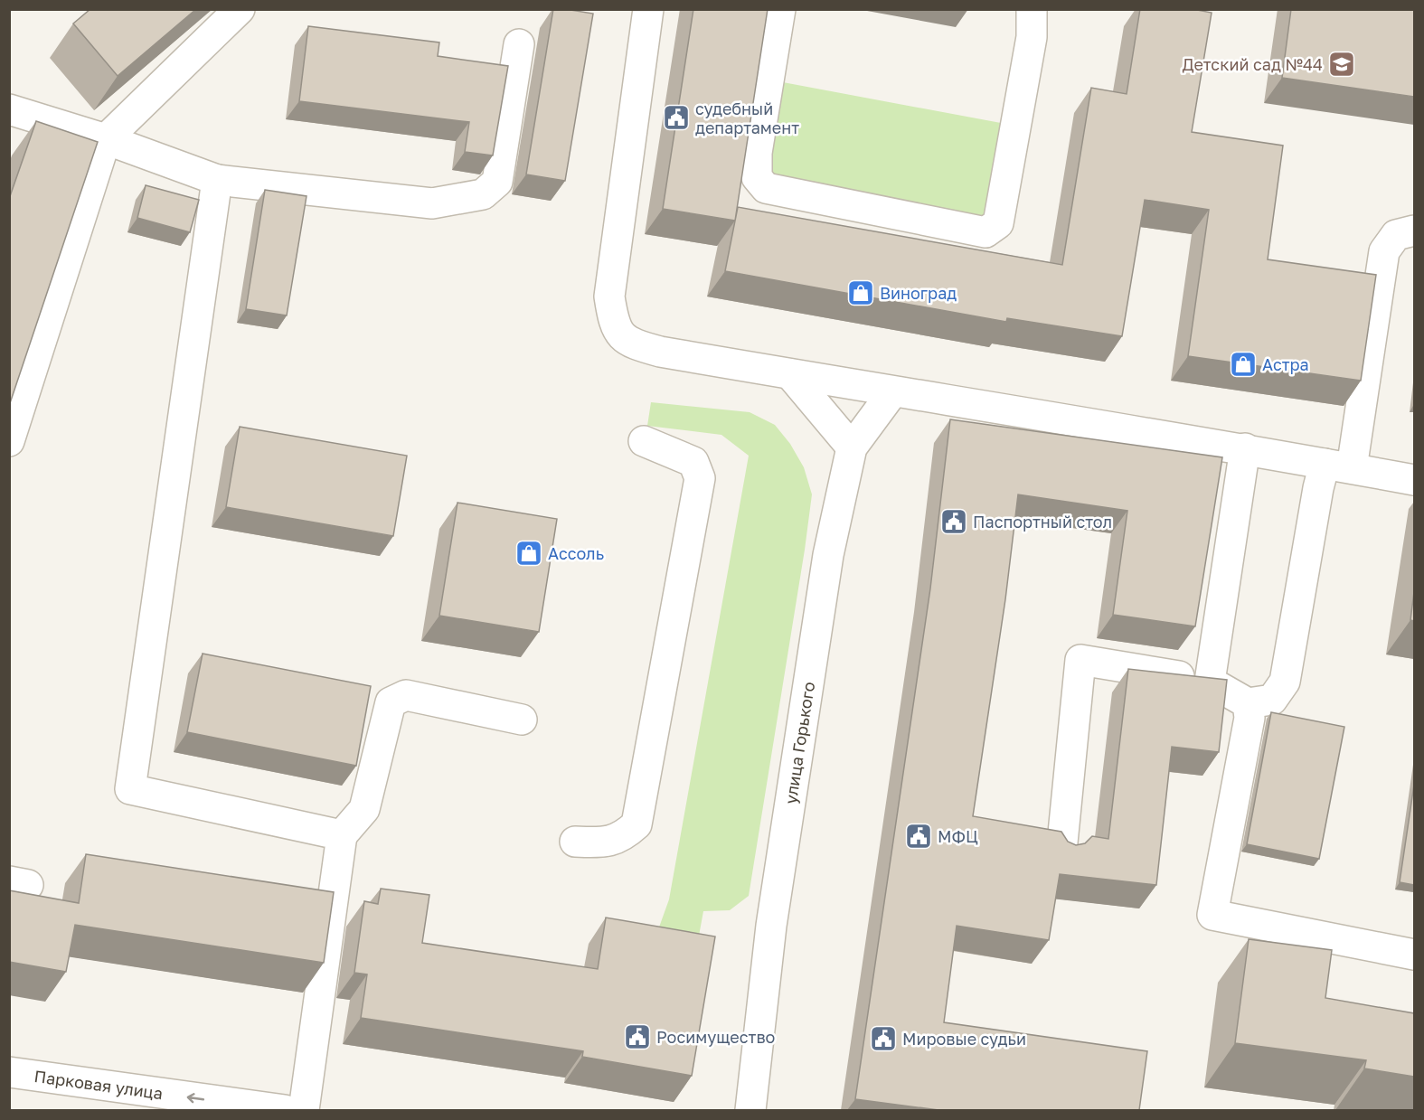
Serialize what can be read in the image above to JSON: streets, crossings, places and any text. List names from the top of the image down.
{
  "streets": {
    "street": ["улица Горького", "Парковая улица"]
  },
  "one_way": ["Парковая улица"],
  "places": {
    "school or university": ["Детский сад №44"],
    "public building": [
      "судебный департамент",
      "Паспортный стол",
      "МФЦ",
      "Росимущество",
      "Мировые судьи"
    ],
    "shop": ["Виноград", "Астра", "Ассоль"]
  }
}
